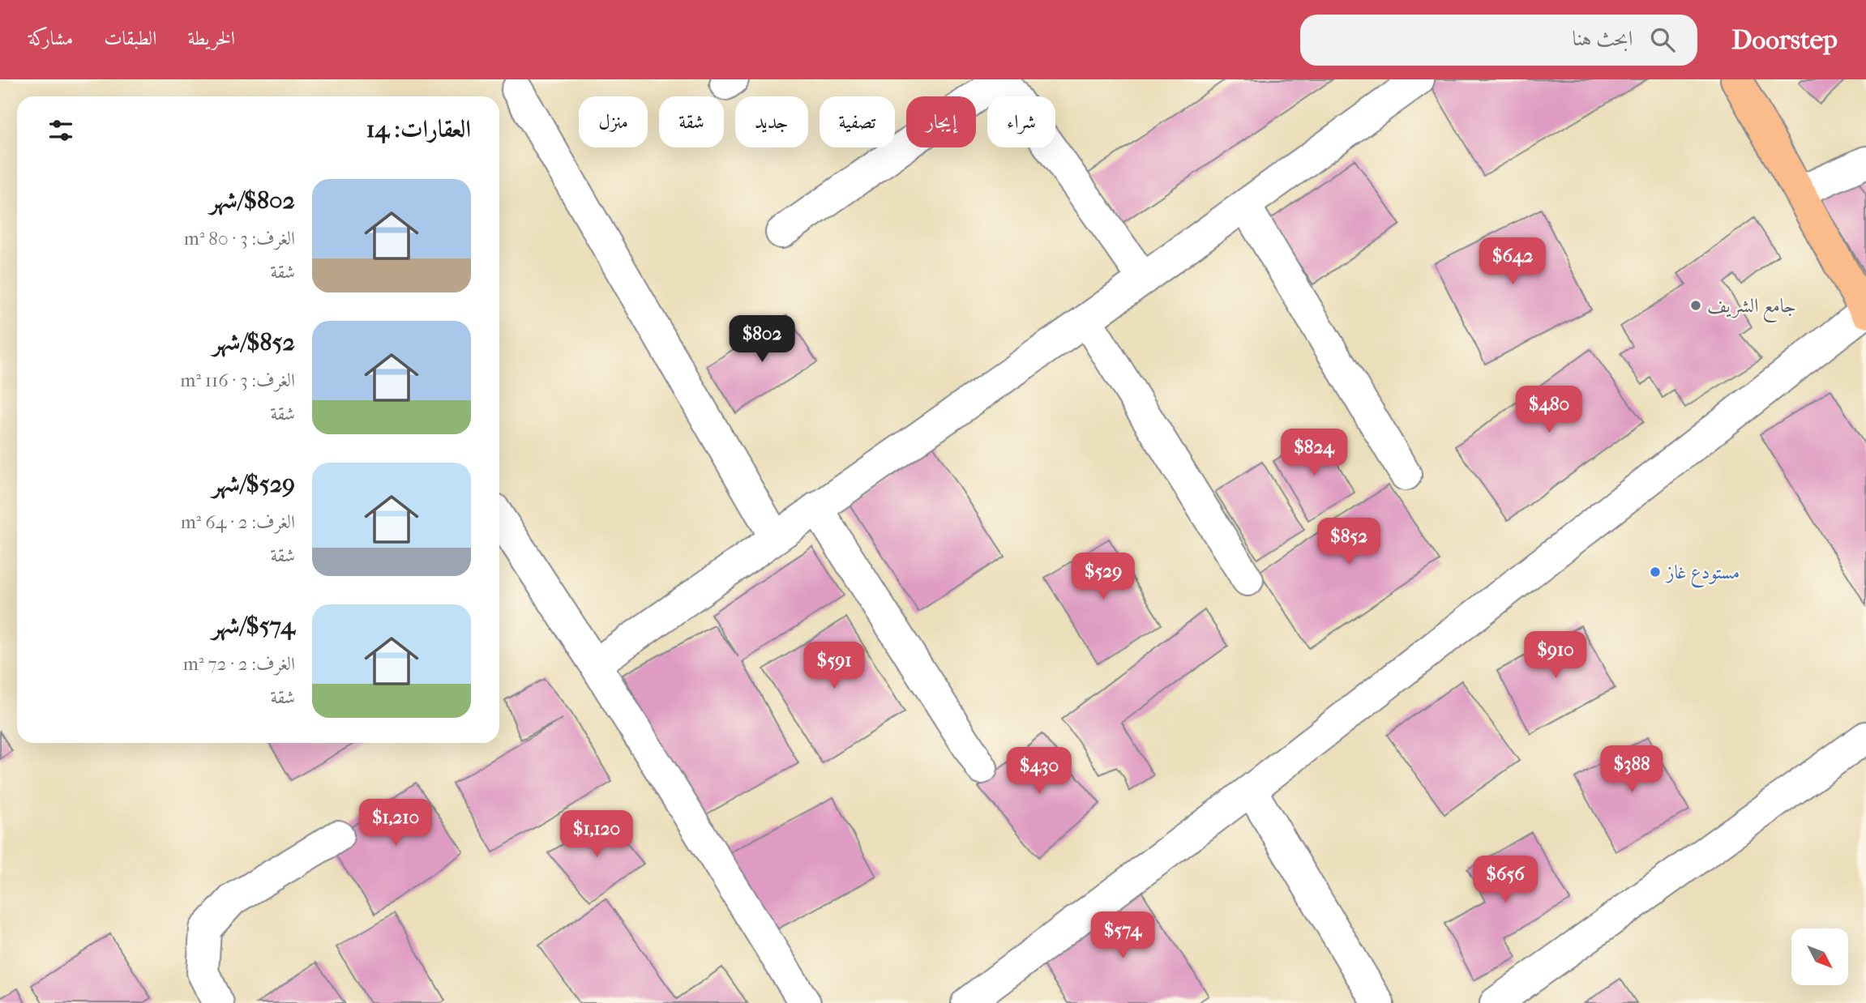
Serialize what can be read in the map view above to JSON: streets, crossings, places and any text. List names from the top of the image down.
{
  "places": ["جامع الشريف", "مستودع غاز"],
  "north": "bottom right",
  "page": {
    "header": "Doorstep",
    "search": "ابحث هنا",
    "nav": ["الخريطة", "الطبقات", "مشاركة"],
    "chip": [
      "شراء",
      "إيجار",
      "تصفية",
      "جديد",
      "شقة",
      "منزل"
    ],
    "heading": "العقارات: 14",
    "list": [
      {
        "name": "$802/شهر",
        "note": "الغرف: 3 · 80 m² · شقة"
      },
      {
        "name": "$852/شهر",
        "note": "الغرف: 3 · 116 m² · شقة"
      },
      {
        "name": "$529/شهر",
        "note": "الغرف: 2 · 64 m² · شقة"
      },
      {
        "name": "$574/شهر",
        "note": "الغرف: 2 · 72 m² · شقة"
      }
    ],
    "price": [
      "$642",
      "$802",
      "$480",
      "$824",
      "$852",
      "$529",
      "$910",
      "$591",
      "$388",
      "$430",
      "$1,210",
      "$1,120",
      "$656",
      "$574"
    ]
  }
}
